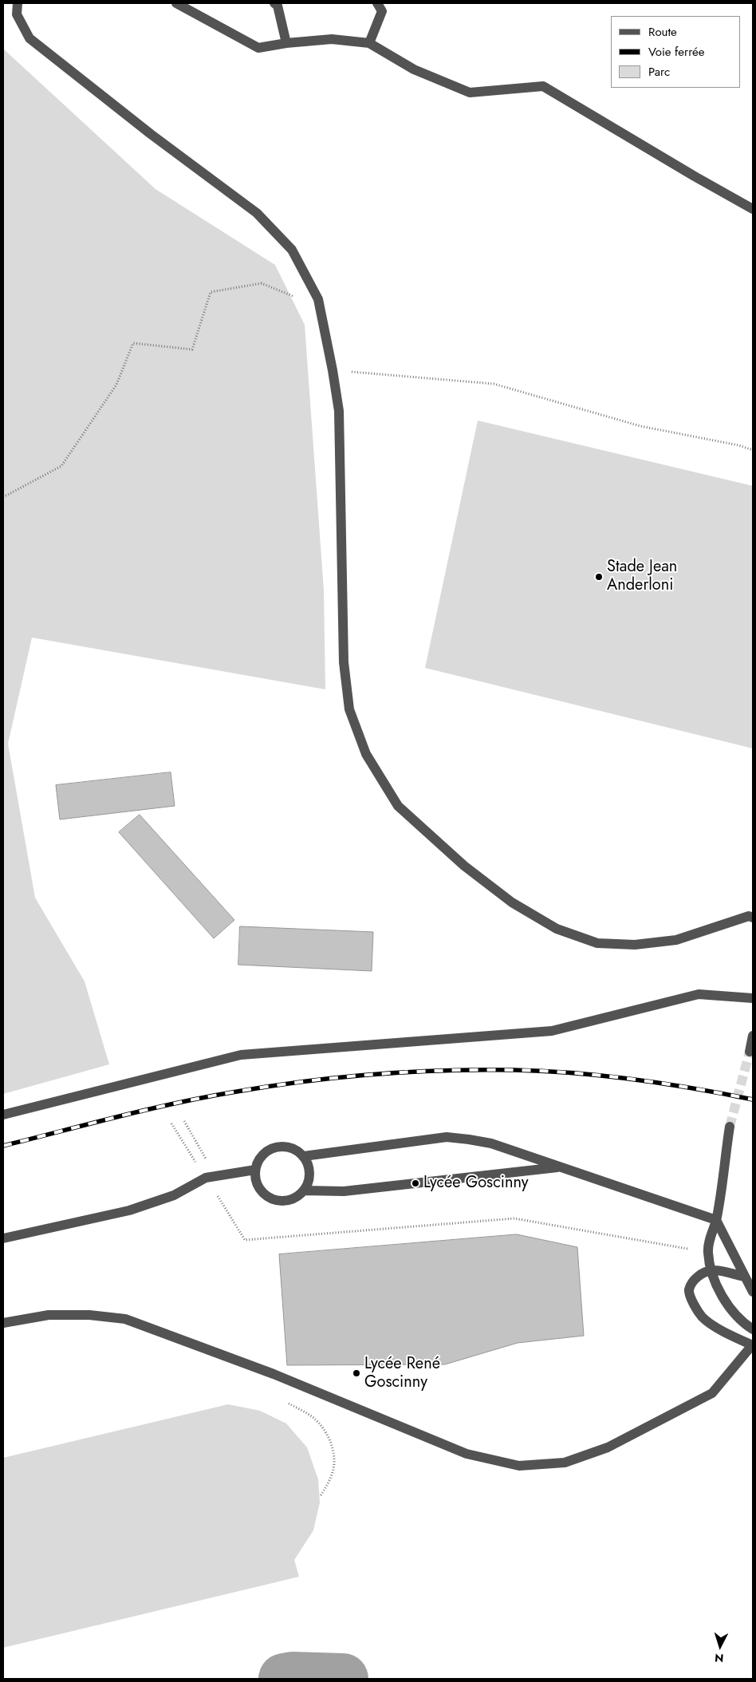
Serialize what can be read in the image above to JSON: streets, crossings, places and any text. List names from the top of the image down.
{
  "places": ["Stade Jean Anderloni", "Lycée Goscinny", "Lycée René Goscinny"],
  "legend": ["Route", "Voie ferrée", "Parc"],
  "north": "bottom"
}
